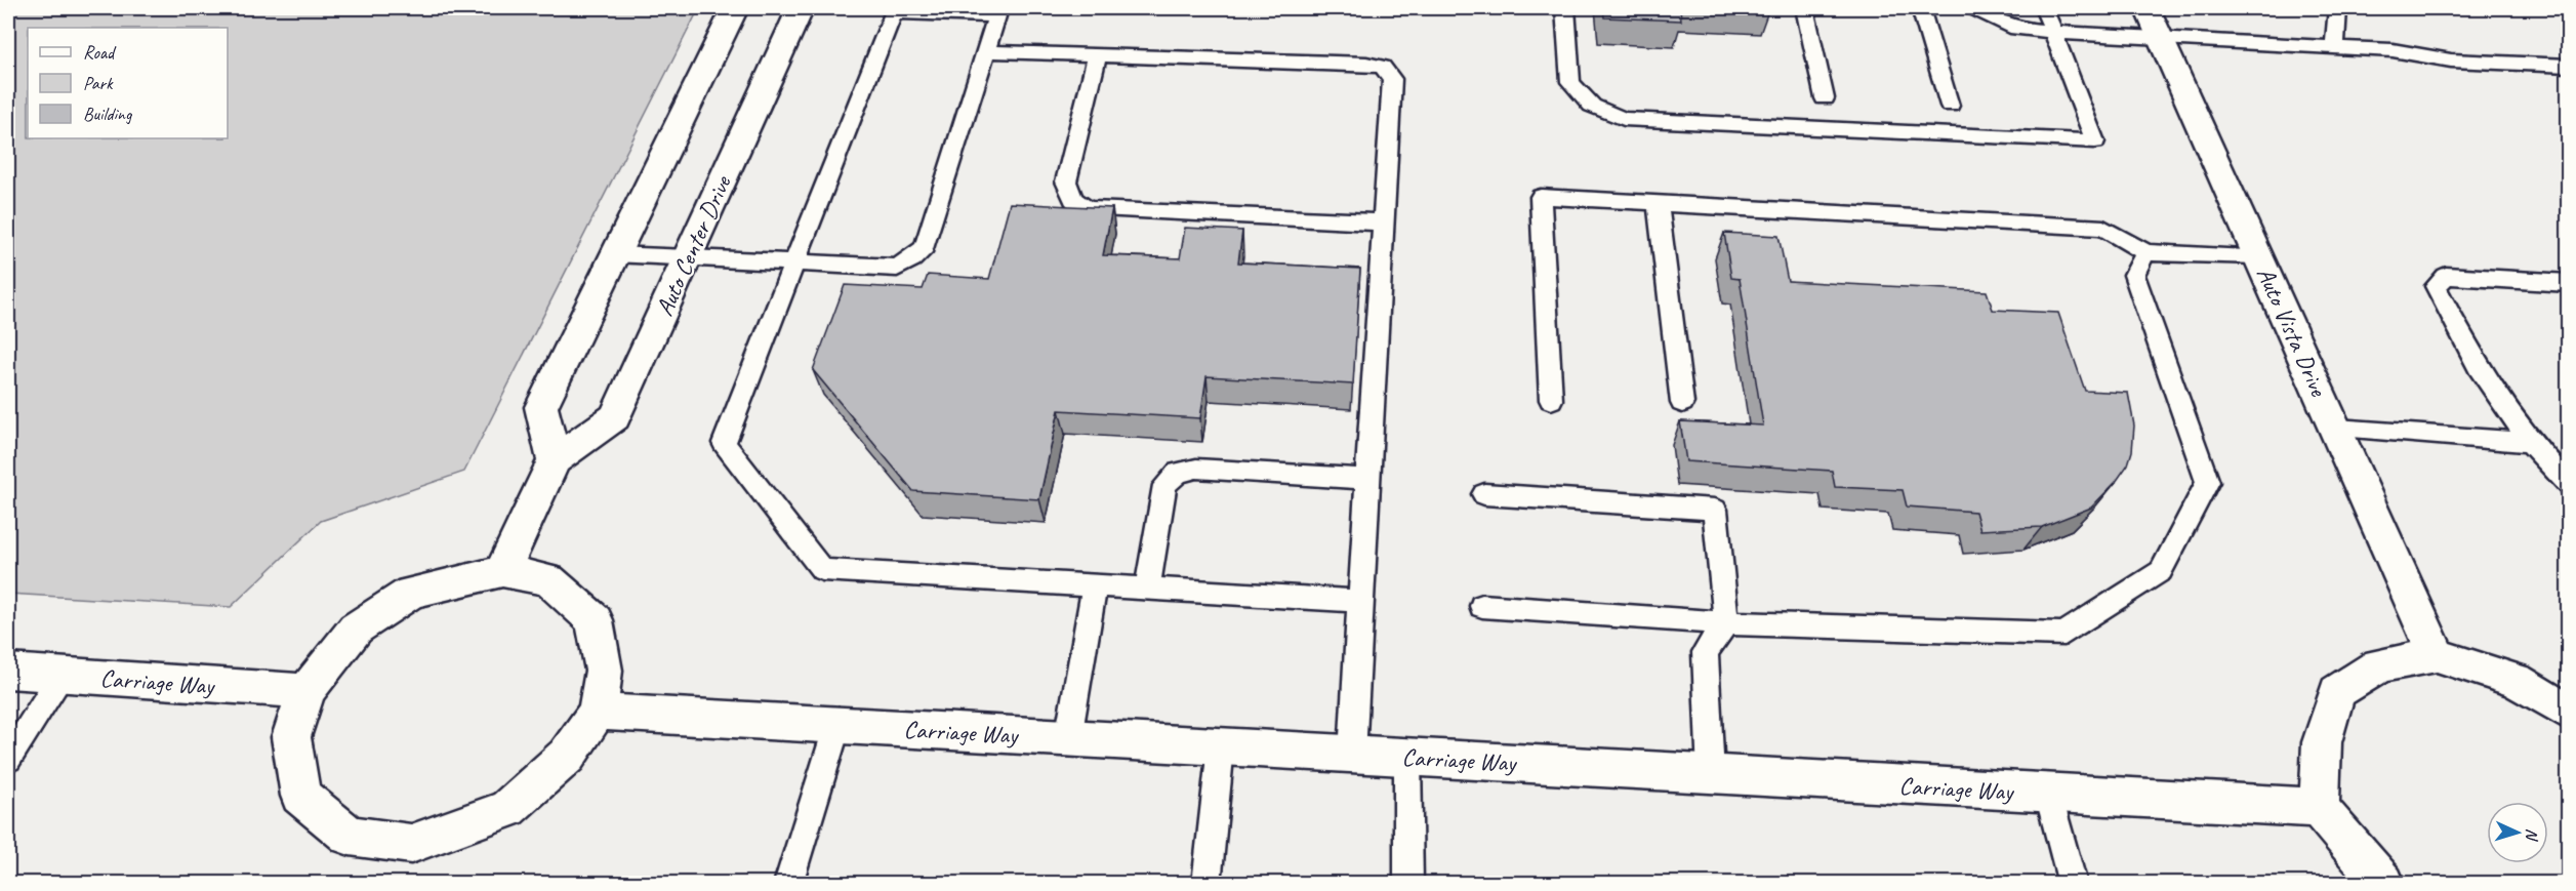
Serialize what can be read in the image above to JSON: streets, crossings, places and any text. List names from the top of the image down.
{
  "streets": {
    "street": ["Auto Center Drive", "Auto Vista Drive", "Carriage Way"]
  },
  "legend": ["Road", "Park", "Building"],
  "north": "right"
}
